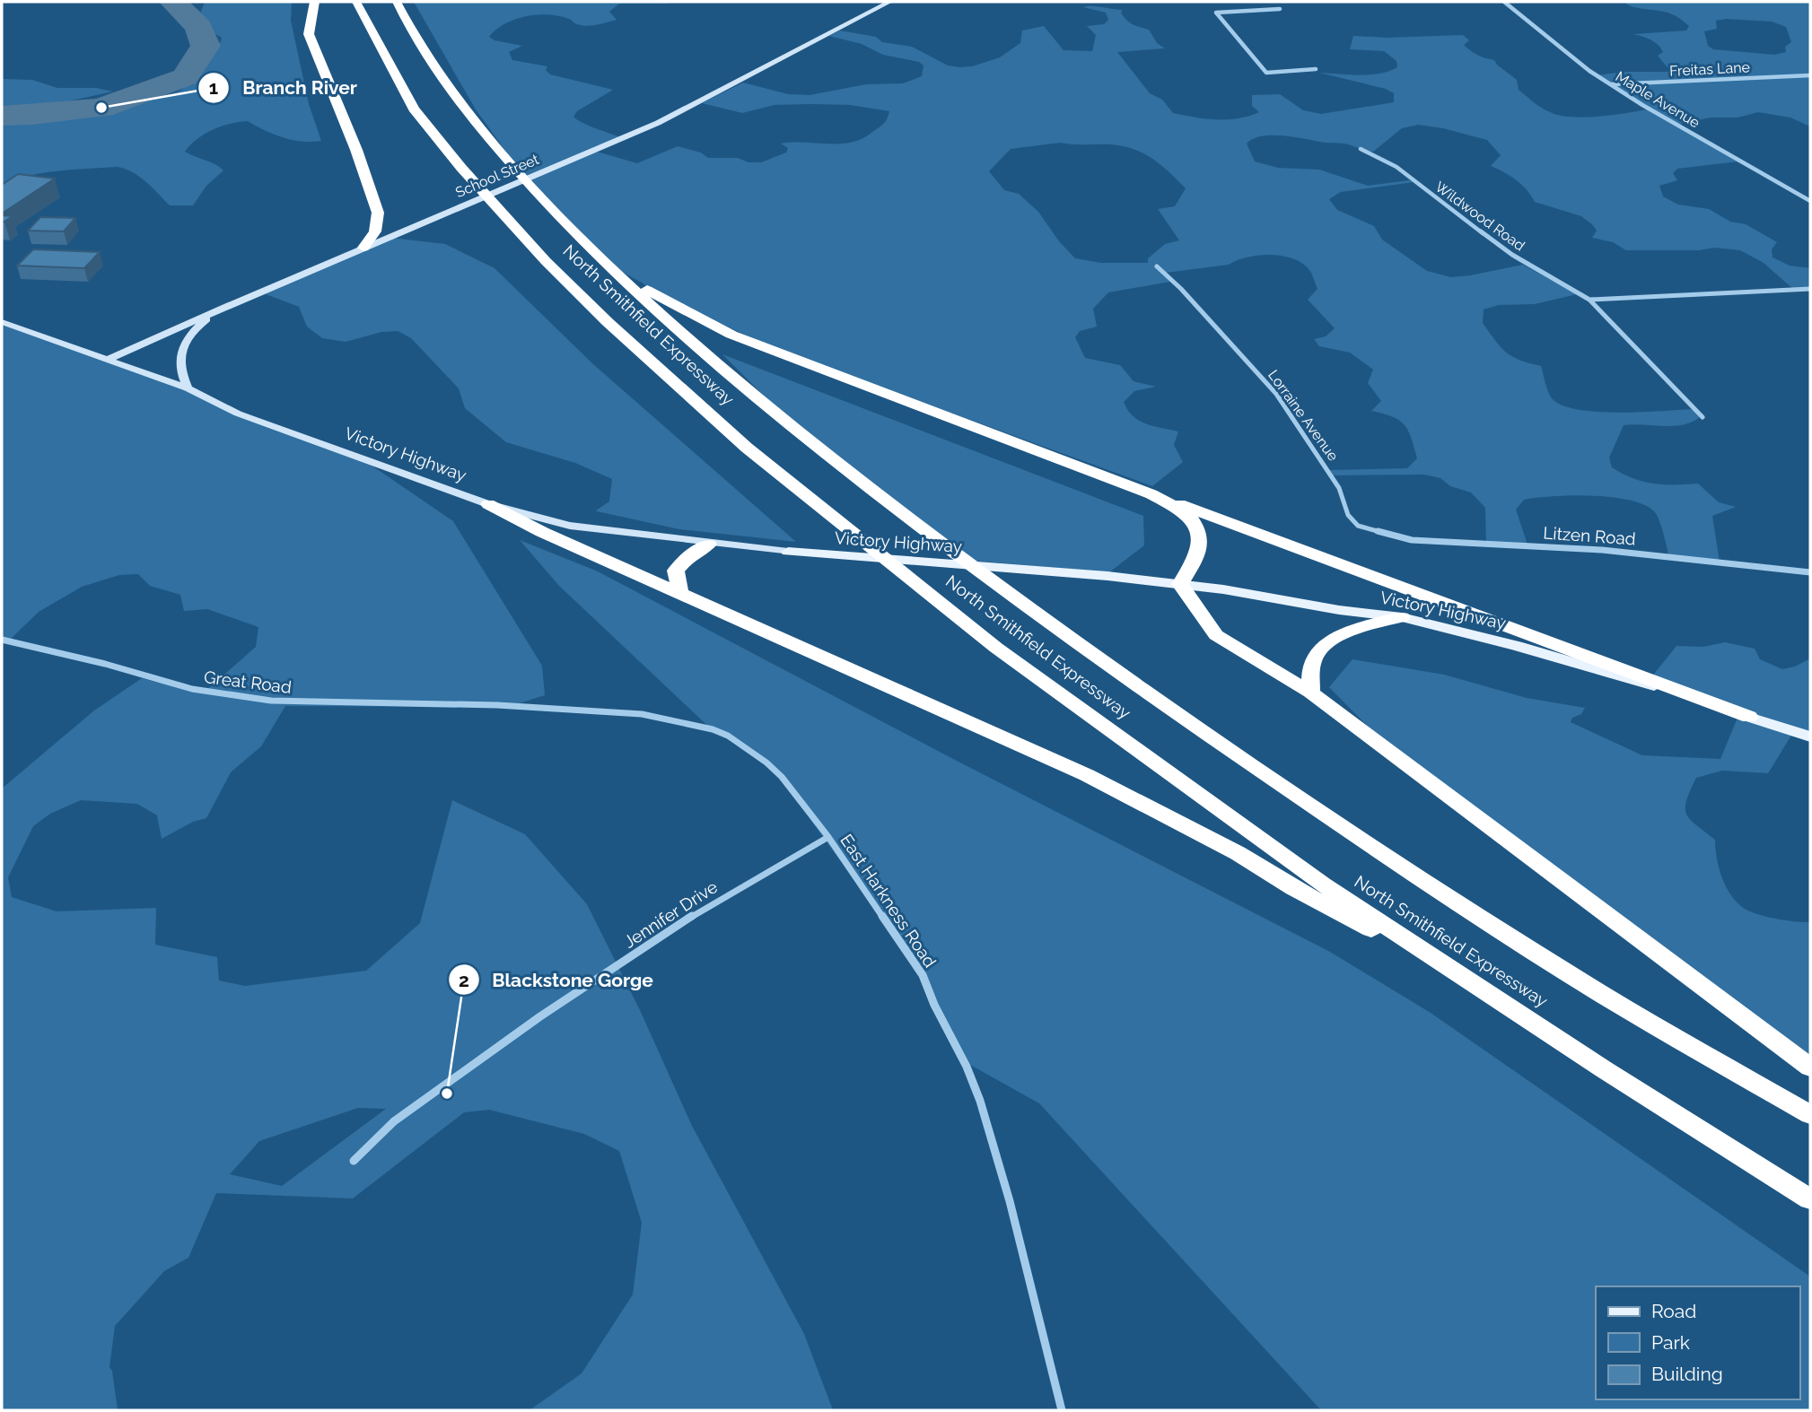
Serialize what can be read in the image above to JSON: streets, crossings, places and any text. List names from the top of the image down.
{
  "streets": {
    "highway": ["North Smithfield Expressway"],
    "main road": ["Victory Highway"],
    "street": [
      "Freitas Lane",
      "Maple Avenue",
      "School Street",
      "Wildwood Road",
      "Lorraine Avenue",
      "Litzen Road",
      "Great Road",
      "East Harkness Road",
      "Jennifer Drive"
    ]
  },
  "crossings": [
    ["Freitas Lane", "Maple Avenue"],
    ["School Street", "Victory Highway"],
    ["Lorraine Avenue", "Litzen Road"],
    ["Great Road", "East Harkness Road"],
    ["East Harkness Road", "Jennifer Drive"]
  ],
  "places": ["Branch River", "Blackstone Gorge"],
  "legend": ["Road", "Park", "Building"]
}
